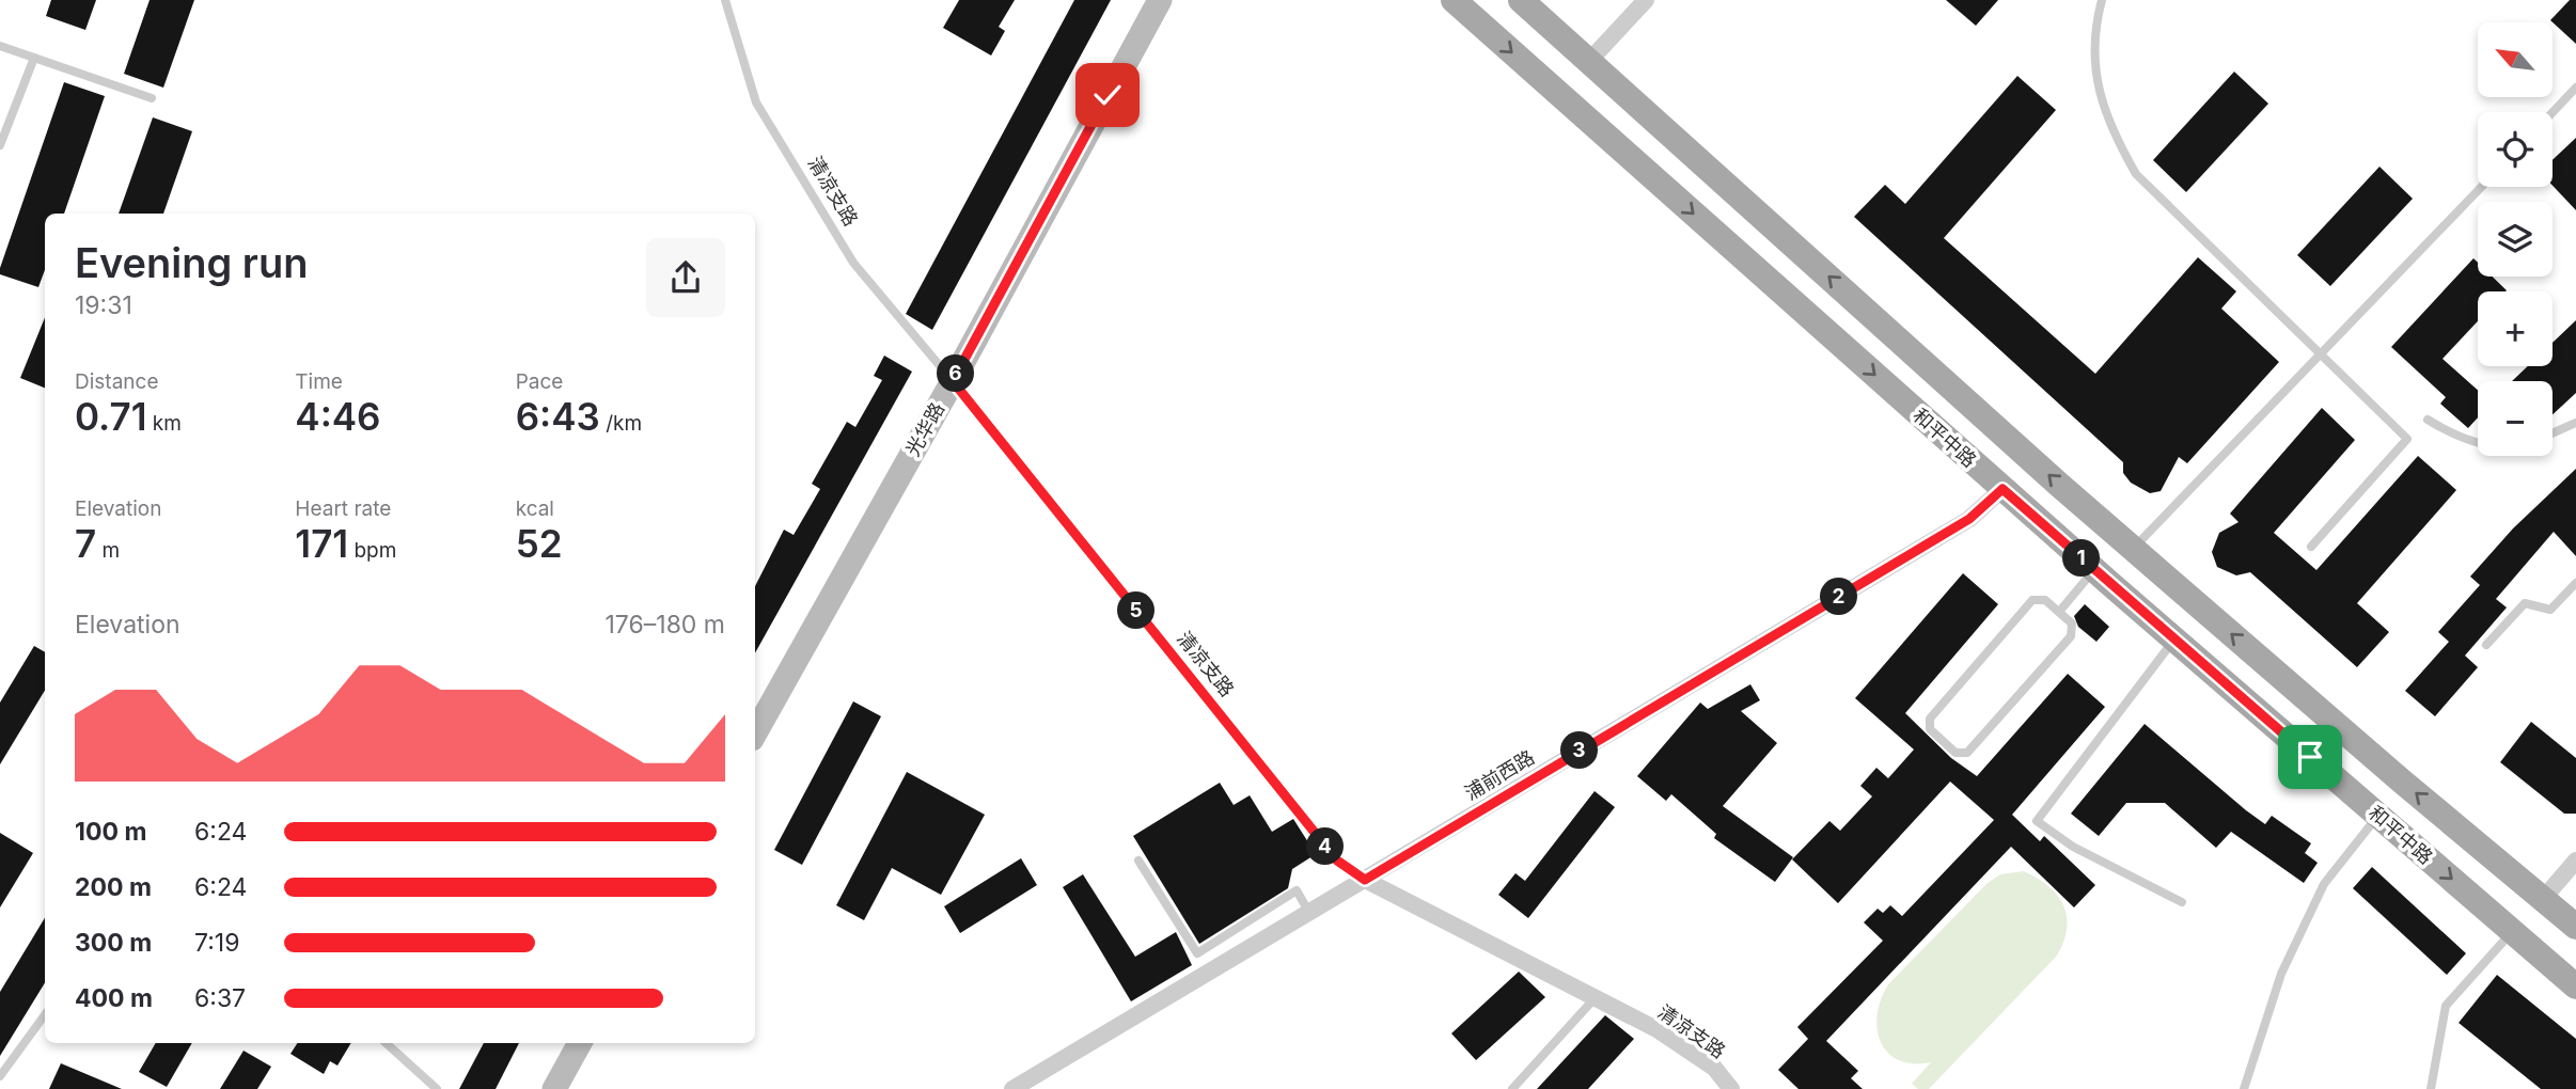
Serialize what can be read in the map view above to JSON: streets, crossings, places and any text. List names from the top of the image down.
{
  "streets": {
    "main road": ["光华路", "和平中路"],
    "street": ["清凉支路", "浦前西路"]
  },
  "crossings": [
    ["清凉支路", "光华路"],
    ["清凉支路", "浦前西路"],
    ["和平中路", "浦前西路"]
  ],
  "north": "top left",
  "page": {
    "map_buttons": ["+", "−"],
    "heading": ["Evening run", "19:31"],
    "stats": [
      ["Distance", "0.71 km"],
      ["Time", "4:46"],
      ["Pace", "6:43 /km"],
      ["Elevation", "7 m"],
      ["Heart rate", "171 bpm"],
      ["kcal", "52"]
    ],
    "pins": [
      "6",
      "1",
      "2",
      "5",
      "3",
      "4"
    ],
    "chart": ["Elevation", "176–180 m"],
    "list": [
      {
        "name": "100 m",
        "note": "6:24"
      },
      {
        "name": "200 m",
        "note": "6:24"
      },
      {
        "name": "300 m",
        "note": "7:19"
      },
      {
        "name": "400 m",
        "note": "6:37"
      }
    ]
  }
}
